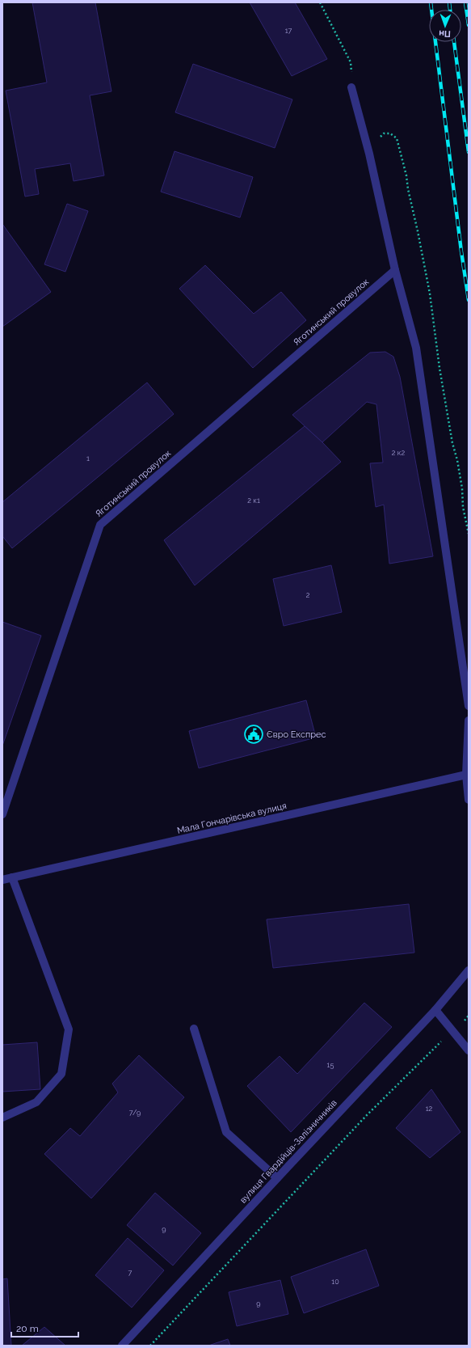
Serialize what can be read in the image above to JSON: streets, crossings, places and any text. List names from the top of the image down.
{
  "streets": {
    "street": ["Яготинський провулок", "Мала Гончарівська вулиця", "вулиця Гвардійців-Залізничників"]
  },
  "places": {
    "public building": ["Євро Експрес"]
  },
  "house_numbers": [
    "17",
    "2 к2",
    "1",
    "2 к1",
    "2",
    "15",
    "12",
    "7/9",
    "9",
    "7",
    "10",
    "9"
  ],
  "scale_bar": "20 m",
  "north": "bottom"
}
